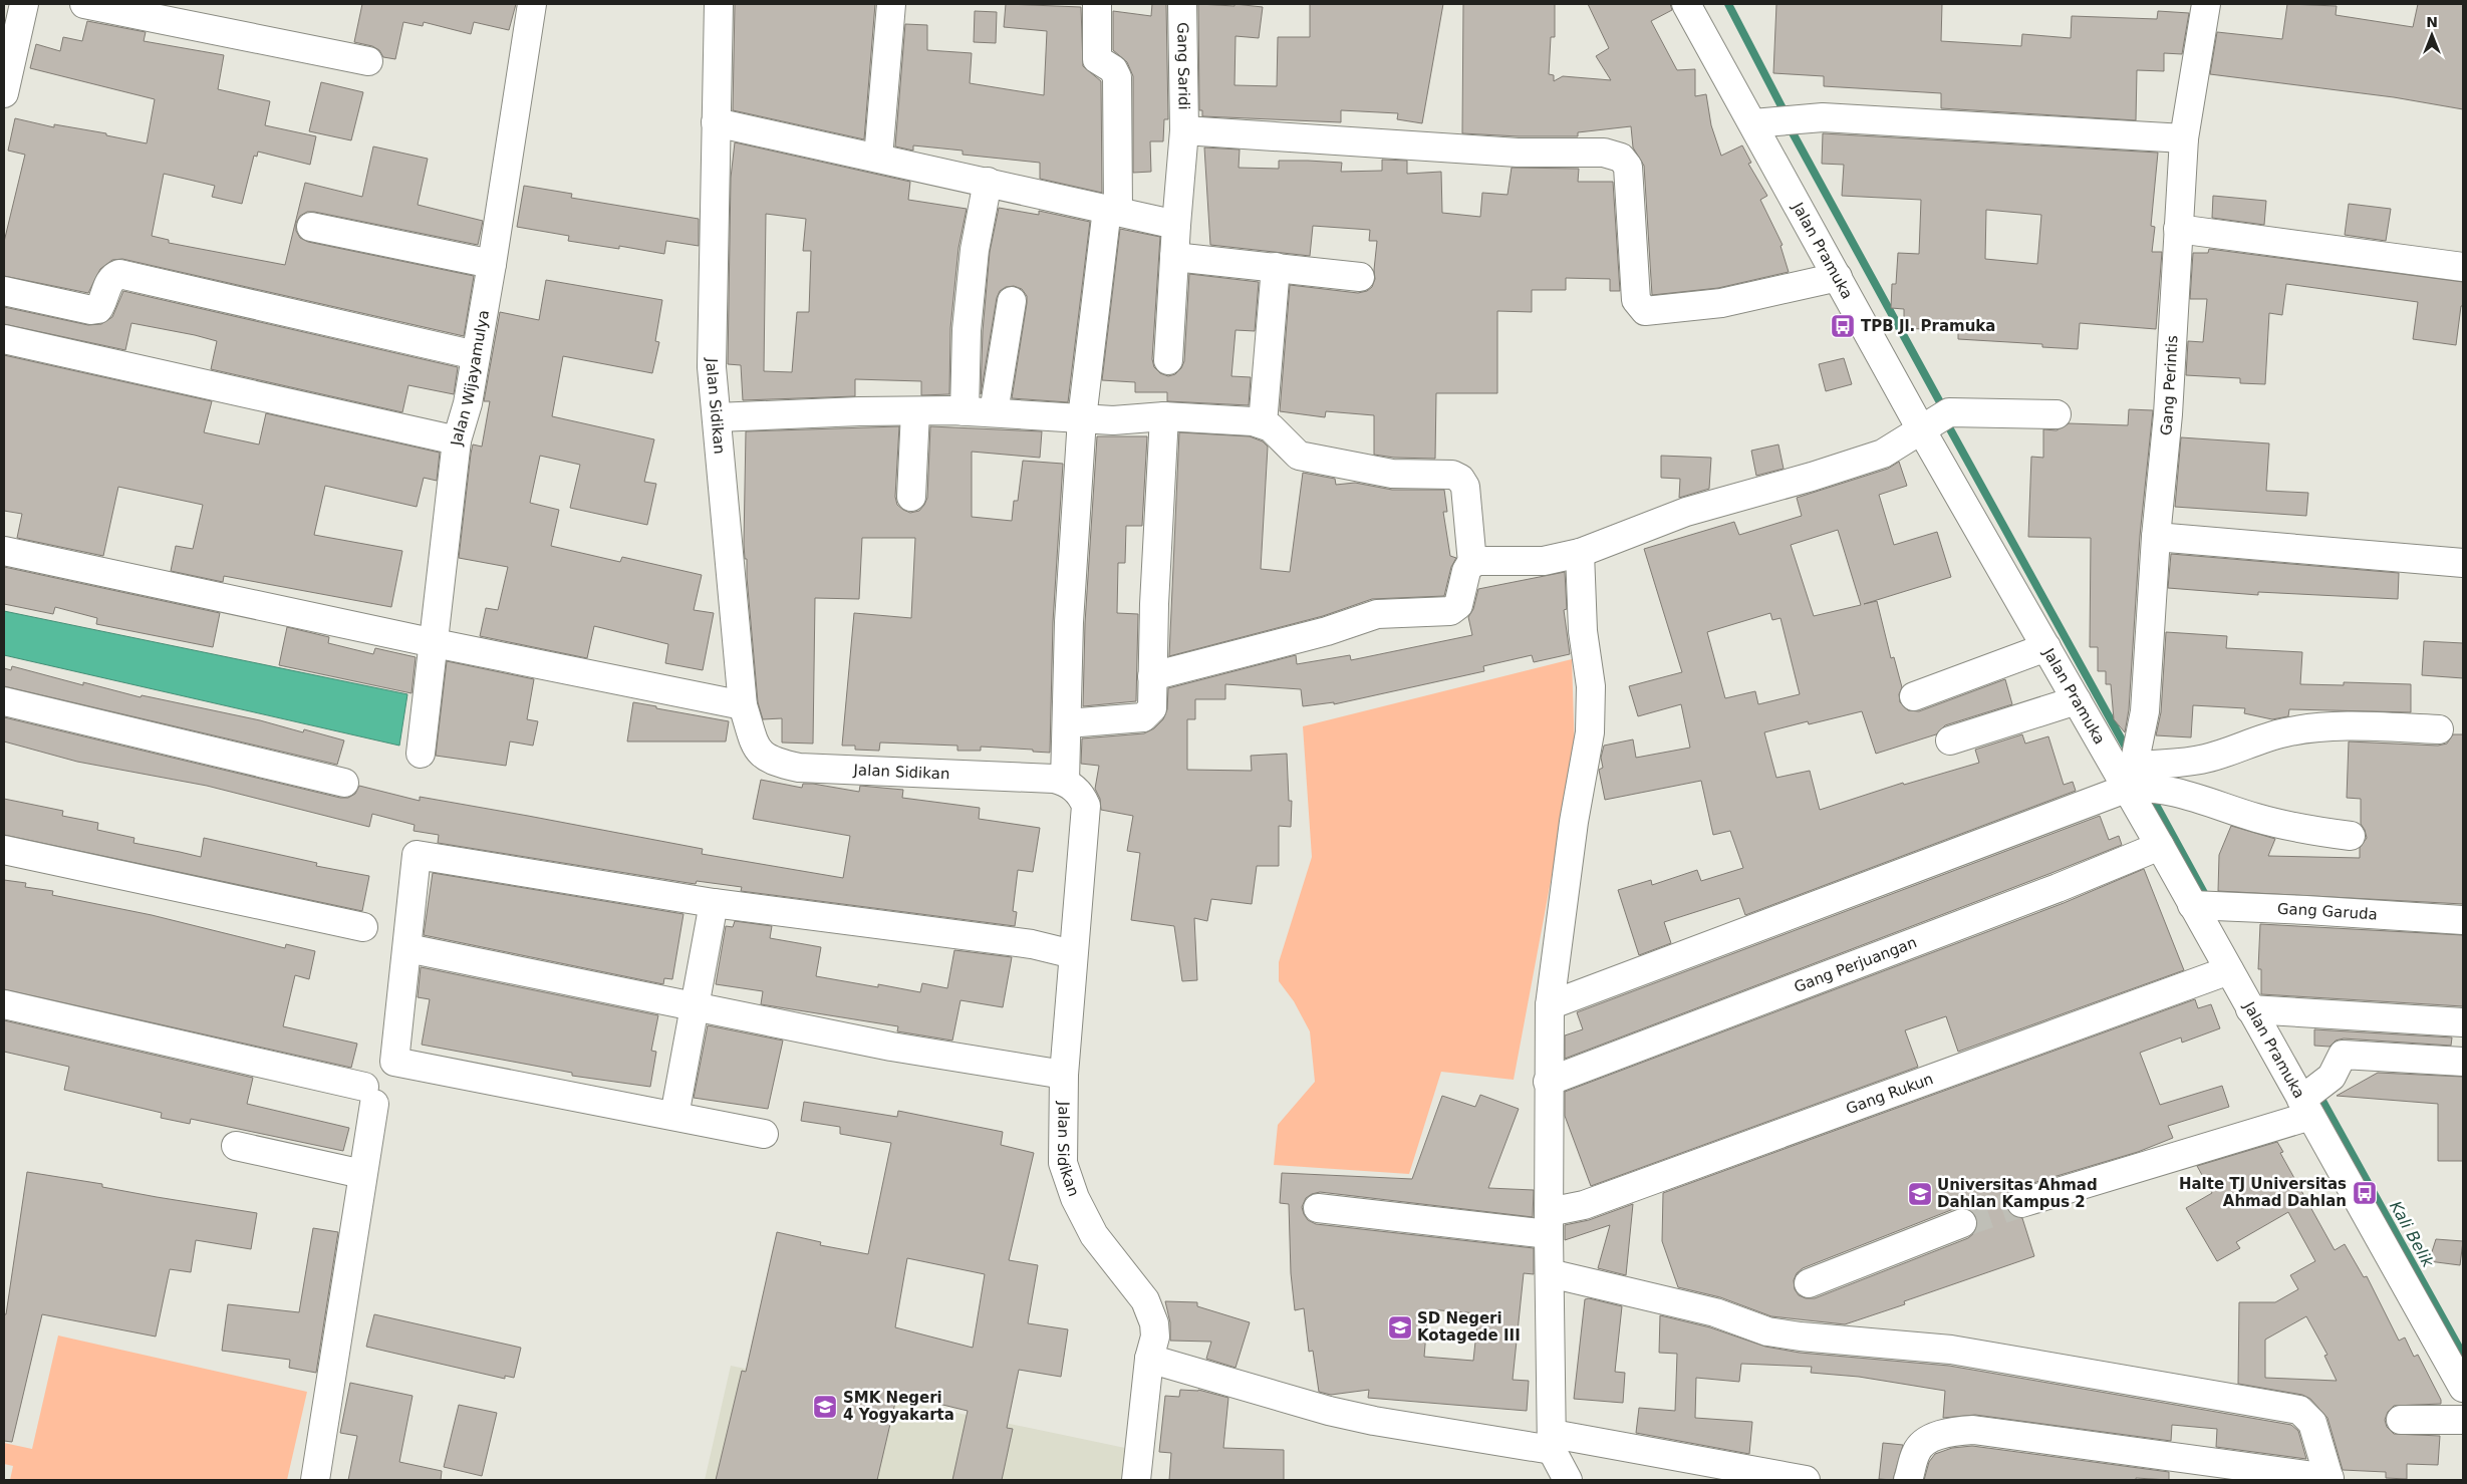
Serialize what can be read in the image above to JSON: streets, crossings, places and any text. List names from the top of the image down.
{
  "streets": {
    "street": [
      "Gang Saridi",
      "Jalan Pramuka",
      "Jalan Wijayamulya",
      "Gang Perintis",
      "Jalan Sidikan",
      "Gang Garuda",
      "Gang Perjuangan",
      "Gang Rukun"
    ]
  },
  "crossings": [
    ["Jalan Pramuka", "Gang Perintis"],
    ["Jalan Pramuka", "Gang Garuda"],
    ["Jalan Pramuka", "Gang Perjuangan"],
    ["Jalan Pramuka", "Gang Rukun"]
  ],
  "water": ["Kali Belik"],
  "places": {
    "bus stop": ["TPB Jl. Pramuka", "Halte TJ Universitas Ahmad Dahlan"],
    "school or university": ["Universitas Ahmad Dahlan Kampus 2", "SD Negeri Kotagede III", "SMK Negeri 4 Yogyakarta"]
  },
  "north": "top"
}
